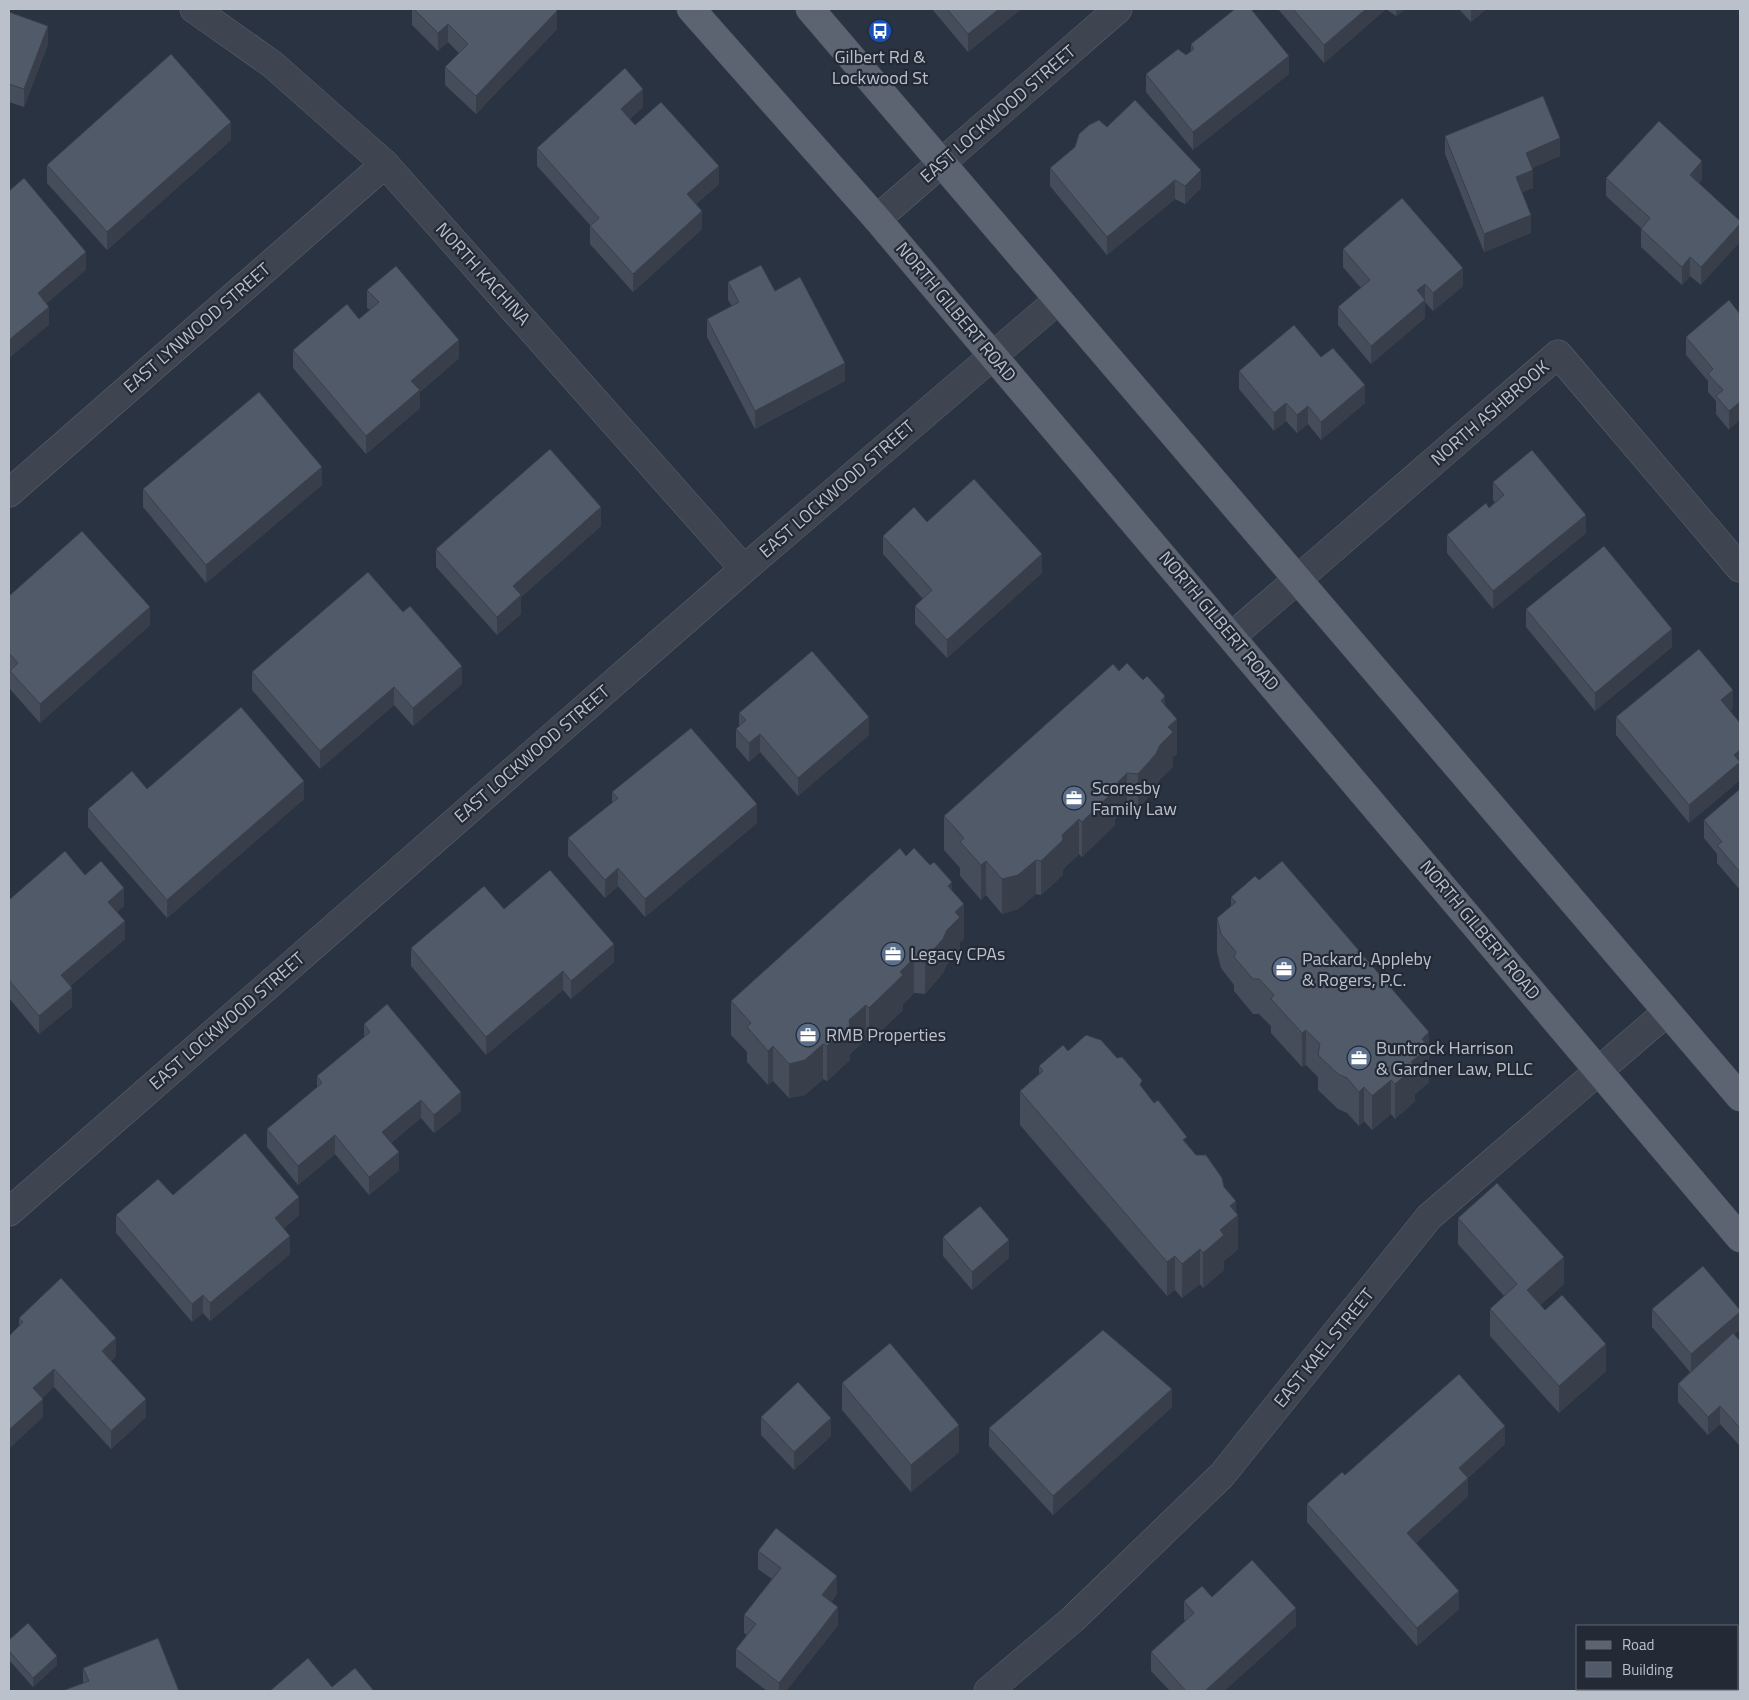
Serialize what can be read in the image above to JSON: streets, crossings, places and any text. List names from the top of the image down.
{
  "streets": {
    "main road": ["NORTH GILBERT ROAD"],
    "street": [
      "EAST LOCKWOOD STREET",
      "NORTH KACHINA",
      "EAST LYNWOOD STREET",
      "NORTH ASHBROOK",
      "EAST KAEL STREET"
    ]
  },
  "crossings": [
    ["EAST LOCKWOOD STREET", "NORTH KACHINA"],
    ["EAST LOCKWOOD STREET", "NORTH GILBERT ROAD"],
    ["NORTH KACHINA", "EAST LYNWOOD STREET"],
    ["NORTH GILBERT ROAD", "NORTH ASHBROOK"],
    ["NORTH GILBERT ROAD", "EAST KAEL STREET"]
  ],
  "places": {
    "bus stop": ["Gilbert Rd & Lockwood St"],
    "office": [
      "Scoresby Family Law",
      "Legacy CPAs",
      "Packard, Appleby & Rogers, P.C.",
      "RMB Properties",
      "Buntrock Harrison & Gardner Law, PLLC"
    ]
  },
  "legend": ["Road", "Building"]
}
